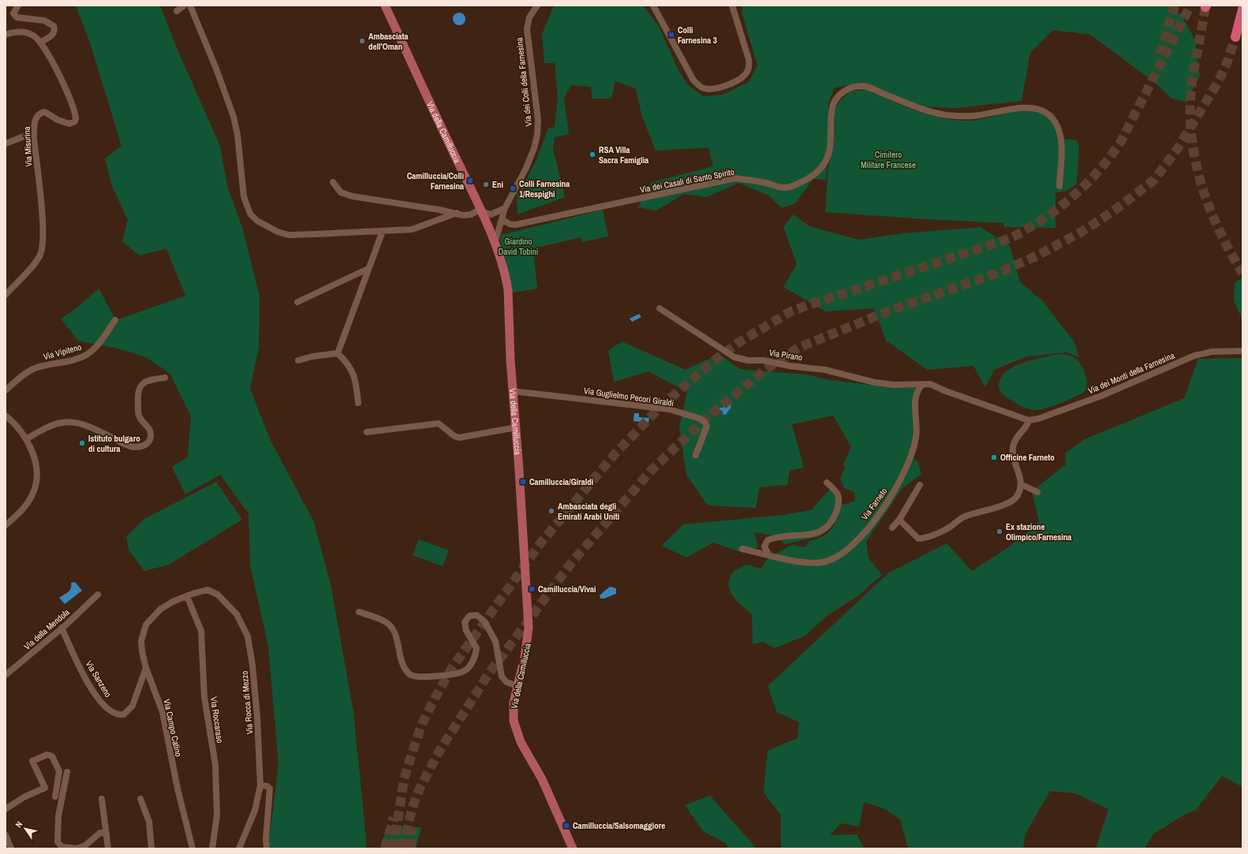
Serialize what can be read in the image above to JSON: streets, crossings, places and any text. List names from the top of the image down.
{
  "streets": {
    "main road": ["Via della Camilluccia"],
    "street": [
      "Via dei Colli della Farnesina",
      "Via Misurina",
      "Via dei Casali di Santo Spirito",
      "Via Vipiteno",
      "Via Pirano",
      "Via dei Monti della Farnesina",
      "Via Guglielmo Pecori Giraldi",
      "Via Farneto",
      "Via della Mendola",
      "Via Sanzeno",
      "Via Rocca di Mezzo",
      "Via Roccaraso",
      "Via Campo Catino"
    ]
  },
  "crossings": [
    ["Via dei Colli della Farnesina", "Via della Camilluccia"],
    ["Via dei Colli della Farnesina", "Via dei Casali di Santo Spirito"],
    ["Via della Camilluccia", "Via Guglielmo Pecori Giraldi"],
    ["Via Pirano", "Via Farneto"],
    ["Via della Mendola", "Via Sanzeno"],
    ["Via Sanzeno", "Via Campo Catino"],
    ["Via Rocca di Mezzo", "Via Roccaraso"],
    ["Via Rocca di Mezzo", "Via Campo Catino"],
    ["Via Roccaraso", "Via Campo Catino"]
  ],
  "parks": ["Cimitero Militare Francese", "Giardino David Tobini"],
  "places": {
    "transit": [
      "Colli Farnesina 3",
      "Camilluccia/Colli Farnesina",
      "Colli Farnesina 1/Respighi",
      "Camilluccia/Giraldi",
      "Camilluccia/Vivai",
      "Camilluccia/Salsomaggiore"
    ],
    "other": [
      "Ambasciata dell'Oman",
      "RSA Villa Sacra Famiglia",
      "Eni",
      "Istituto bulgaro di cultura",
      "Officine Farneto",
      "Ambasciata degli Emirati Arabi Uniti",
      "Ex stazione Olimpico/Farnesina"
    ]
  },
  "north": "top left"
}
